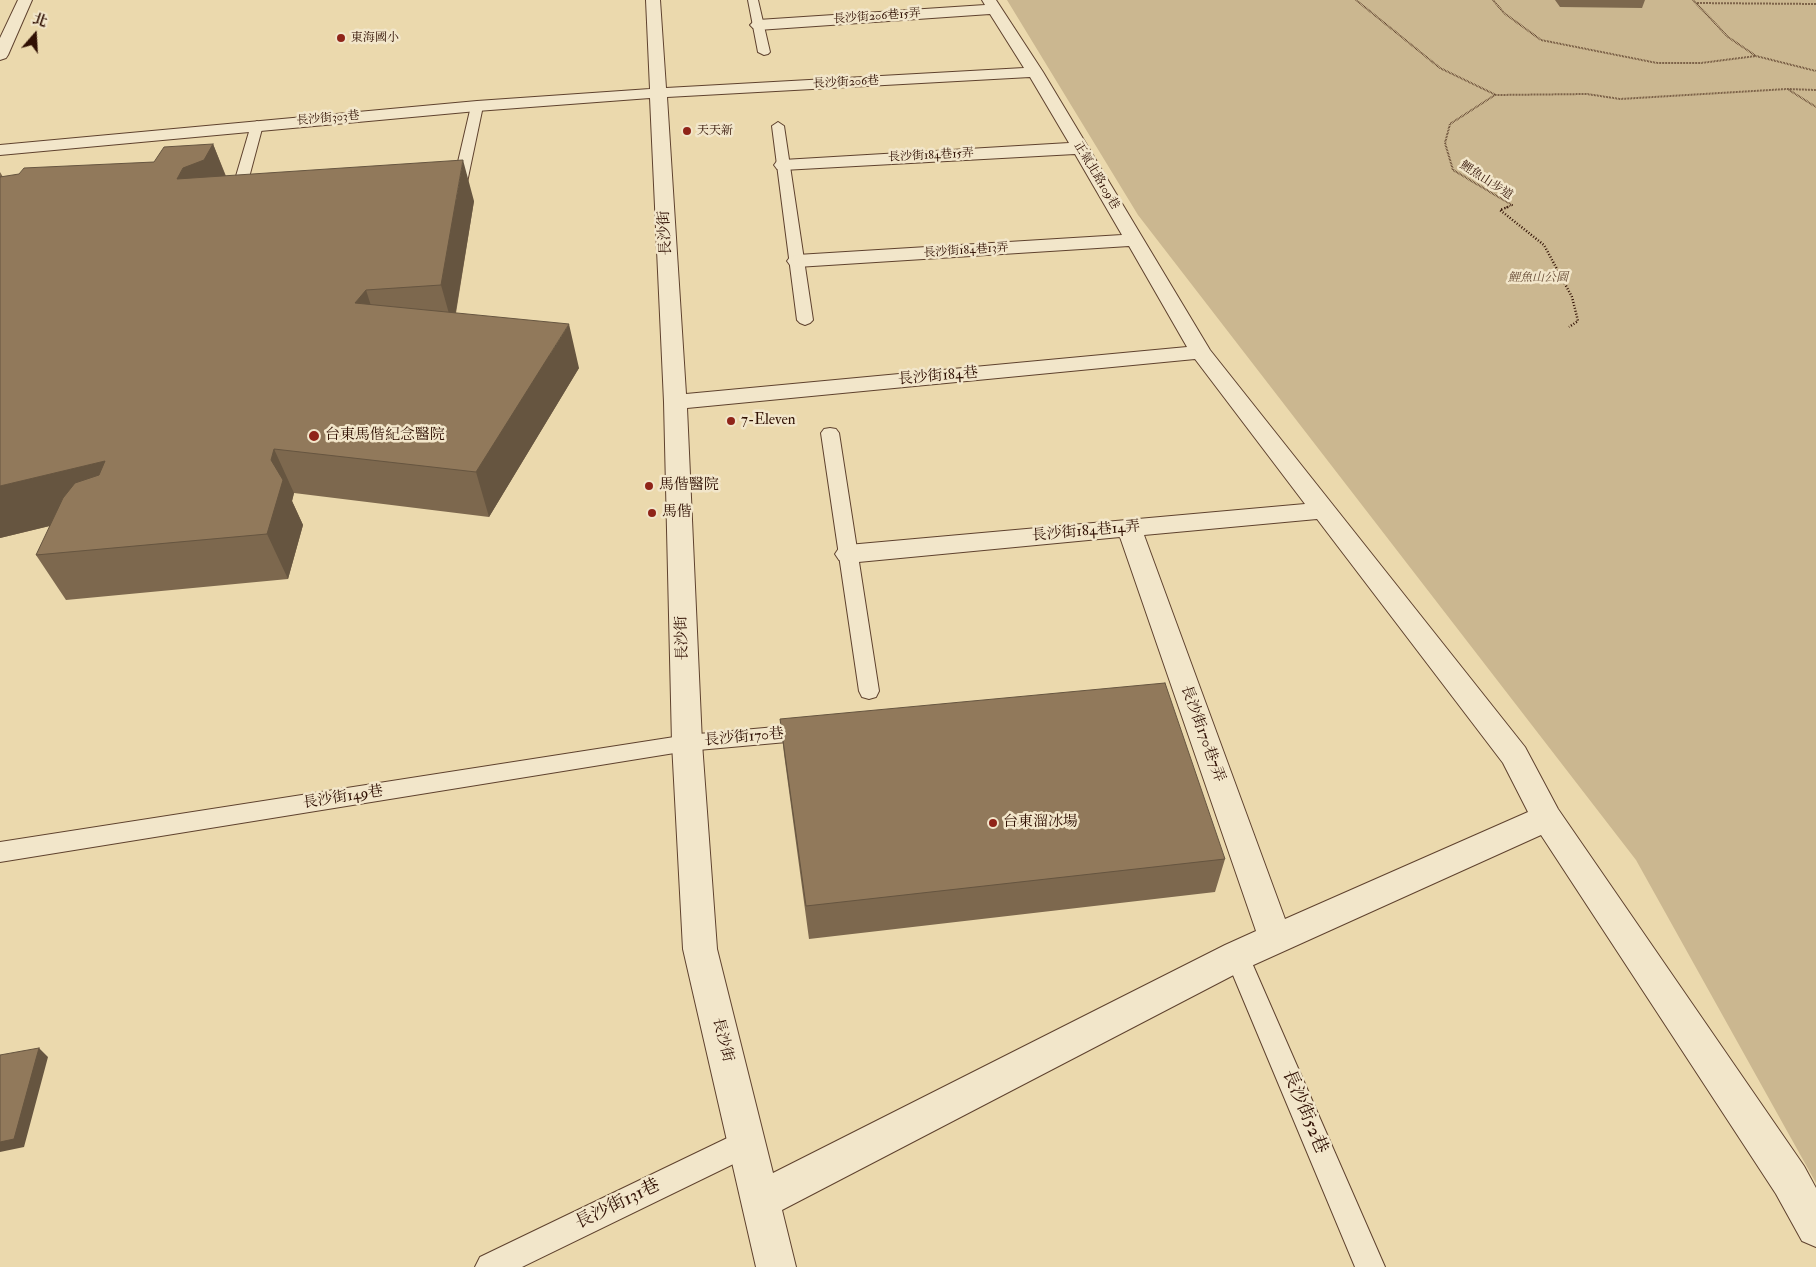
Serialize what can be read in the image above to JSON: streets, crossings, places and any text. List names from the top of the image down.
{
  "streets": {
    "street": [
      "長沙街206巷15弄",
      "長沙街206巷",
      "長沙街303巷",
      "長沙街184巷15弄",
      "正氣北路109巷",
      "長沙街",
      "長沙街184巷13弄",
      "長沙街184巷",
      "長沙街184巷14弄",
      "長沙街170巷7弄"
    ],
    "lane": [
      "長沙街170巷",
      "長沙街149巷",
      "長沙街52巷",
      "長沙街131巷"
    ],
    "path": ["鯉魚山步道"]
  },
  "crossings": [
    ["長沙街206巷15弄", "正氣北路109巷"],
    ["長沙街206巷", "長沙街303巷"],
    ["長沙街206巷", "正氣北路109巷"],
    ["長沙街206巷", "長沙街"],
    ["長沙街303巷", "長沙街"],
    ["長沙街184巷15弄", "正氣北路109巷"],
    ["正氣北路109巷", "長沙街184巷13弄"],
    ["正氣北路109巷", "長沙街184巷"],
    ["正氣北路109巷", "長沙街184巷14弄"],
    ["長沙街", "長沙街184巷"],
    ["長沙街", "長沙街170巷"],
    ["長沙街", "長沙街149巷"],
    ["長沙街", "長沙街131巷"],
    ["長沙街184巷14弄", "長沙街170巷7弄"],
    ["長沙街170巷", "長沙街149巷"]
  ],
  "parks": ["鯉魚山公園"],
  "places": [
    "東海國小",
    "天天新",
    "7-Eleven",
    "台東馬偕紀念醫院",
    "馬偕醫院",
    "馬偕",
    "台東溜冰場"
  ],
  "north": "top"
}
